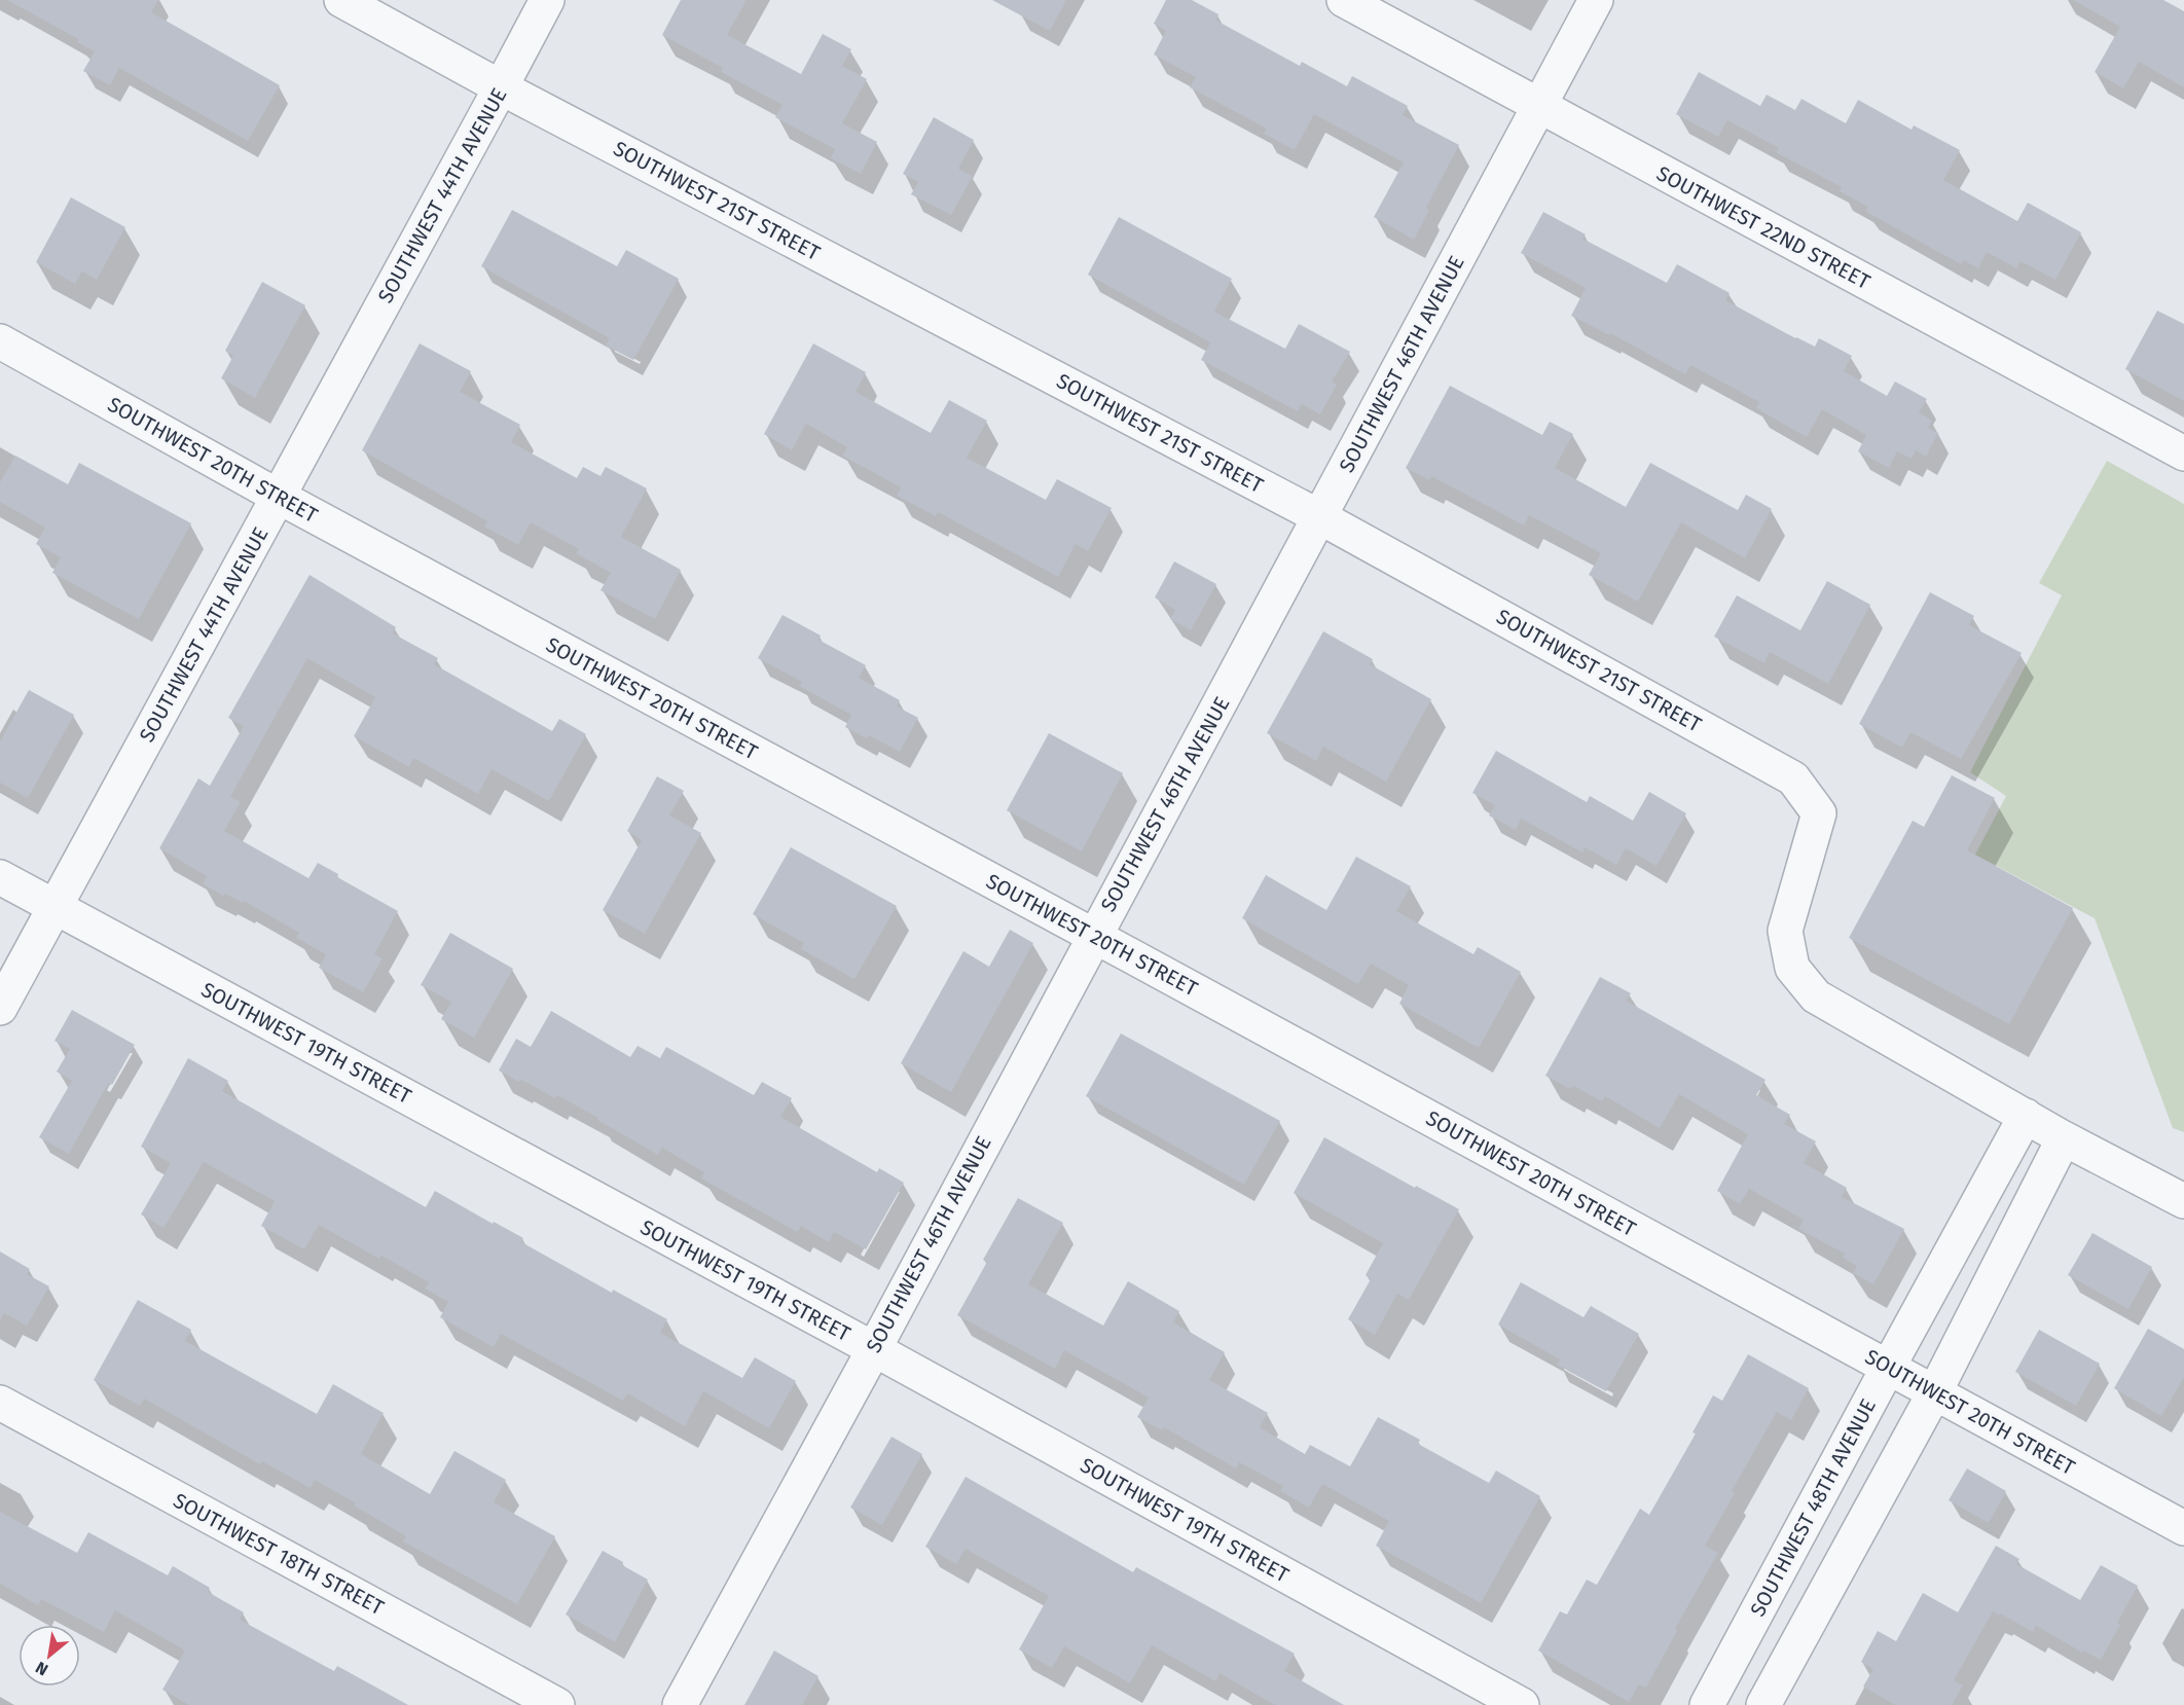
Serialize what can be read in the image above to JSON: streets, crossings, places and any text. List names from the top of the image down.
{
  "streets": {
    "street": [
      "SOUTHWEST 44TH AVENUE",
      "SOUTHWEST 21ST STREET",
      "SOUTHWEST 22ND STREET",
      "SOUTHWEST 46TH AVENUE",
      "SOUTHWEST 20TH STREET",
      "SOUTHWEST 19TH STREET",
      "SOUTHWEST 48TH AVENUE",
      "SOUTHWEST 18TH STREET"
    ]
  },
  "crossings": [
    ["SOUTHWEST 44TH AVENUE", "SOUTHWEST 21ST STREET"],
    ["SOUTHWEST 44TH AVENUE", "SOUTHWEST 20TH STREET"],
    ["SOUTHWEST 44TH AVENUE", "SOUTHWEST 19TH STREET"],
    ["SOUTHWEST 21ST STREET", "SOUTHWEST 46TH AVENUE"],
    ["SOUTHWEST 21ST STREET", "SOUTHWEST 48TH AVENUE"],
    ["SOUTHWEST 22ND STREET", "SOUTHWEST 46TH AVENUE"],
    ["SOUTHWEST 46TH AVENUE", "SOUTHWEST 20TH STREET"],
    ["SOUTHWEST 46TH AVENUE", "SOUTHWEST 19TH STREET"],
    ["SOUTHWEST 20TH STREET", "SOUTHWEST 48TH AVENUE"]
  ],
  "north": "bottom left"
}
